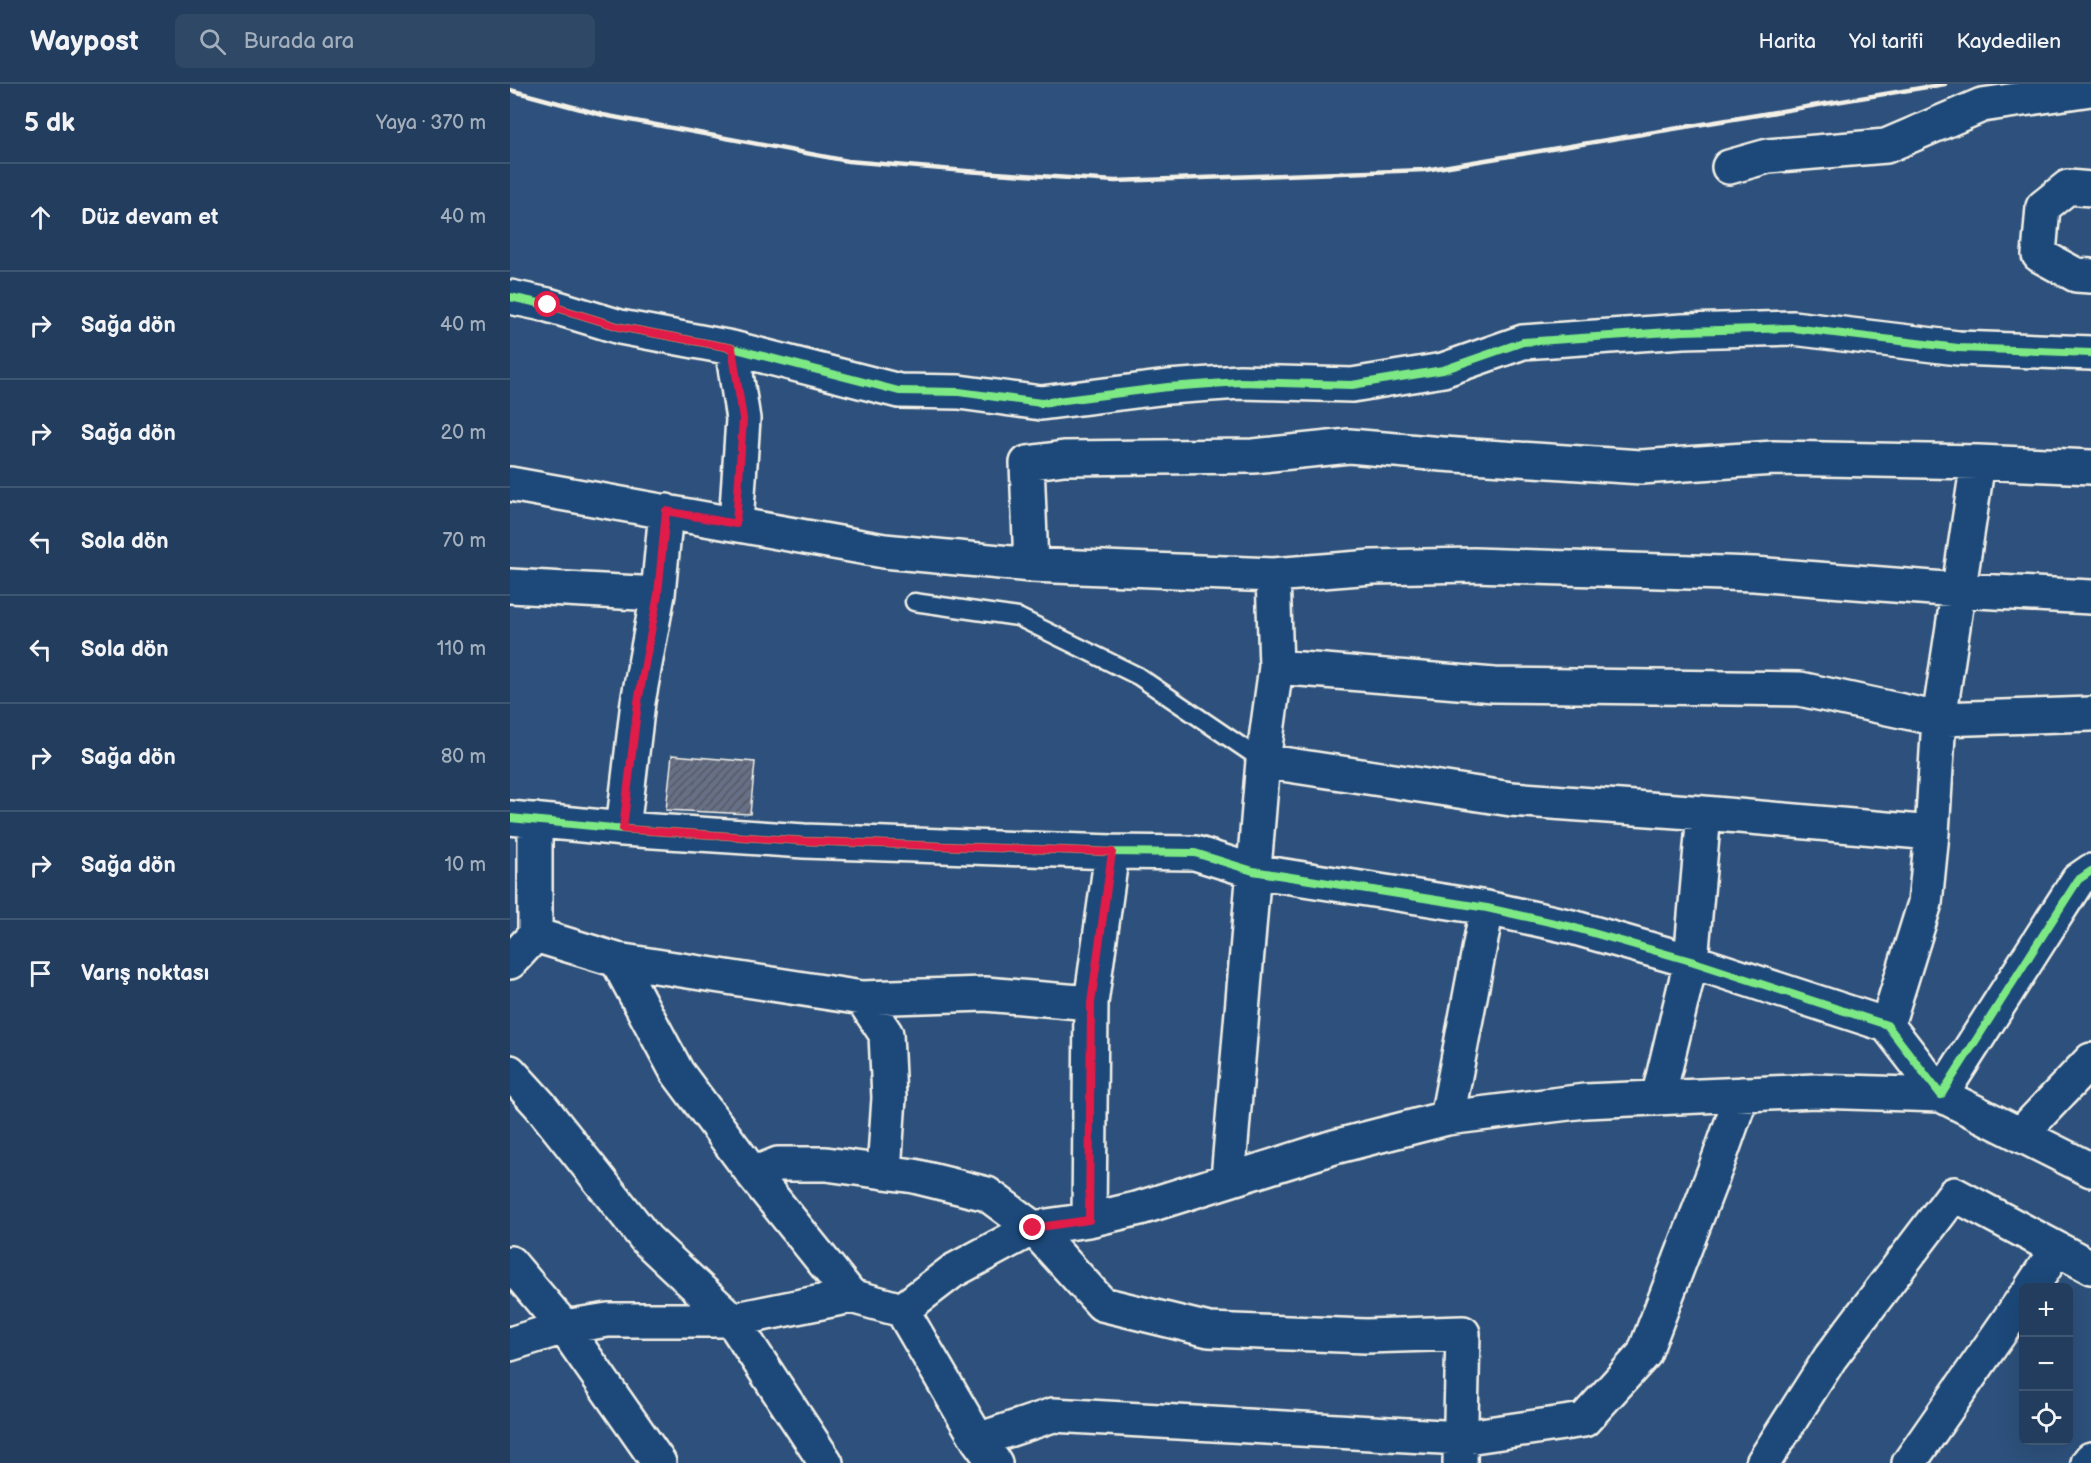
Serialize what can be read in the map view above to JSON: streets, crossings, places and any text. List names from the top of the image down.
{
  "page": {
    "header": "Waypost",
    "search": "Burada ara",
    "nav": ["Harita", "Yol tarifi", "Kaydedilen"],
    "heading": ["5 dk", "Yaya · 370 m"],
    "list": [
      ["Düz devam et", "40 m"],
      ["Sağa dön", "40 m"],
      ["Sağa dön", "20 m"],
      ["Sola dön", "70 m"],
      ["Sola dön", "110 m"],
      ["Sağa dön", "80 m"],
      ["Sağa dön", "10 m"],
      "Varış noktası"
    ],
    "map_buttons": ["+", "−"]
  }
}
